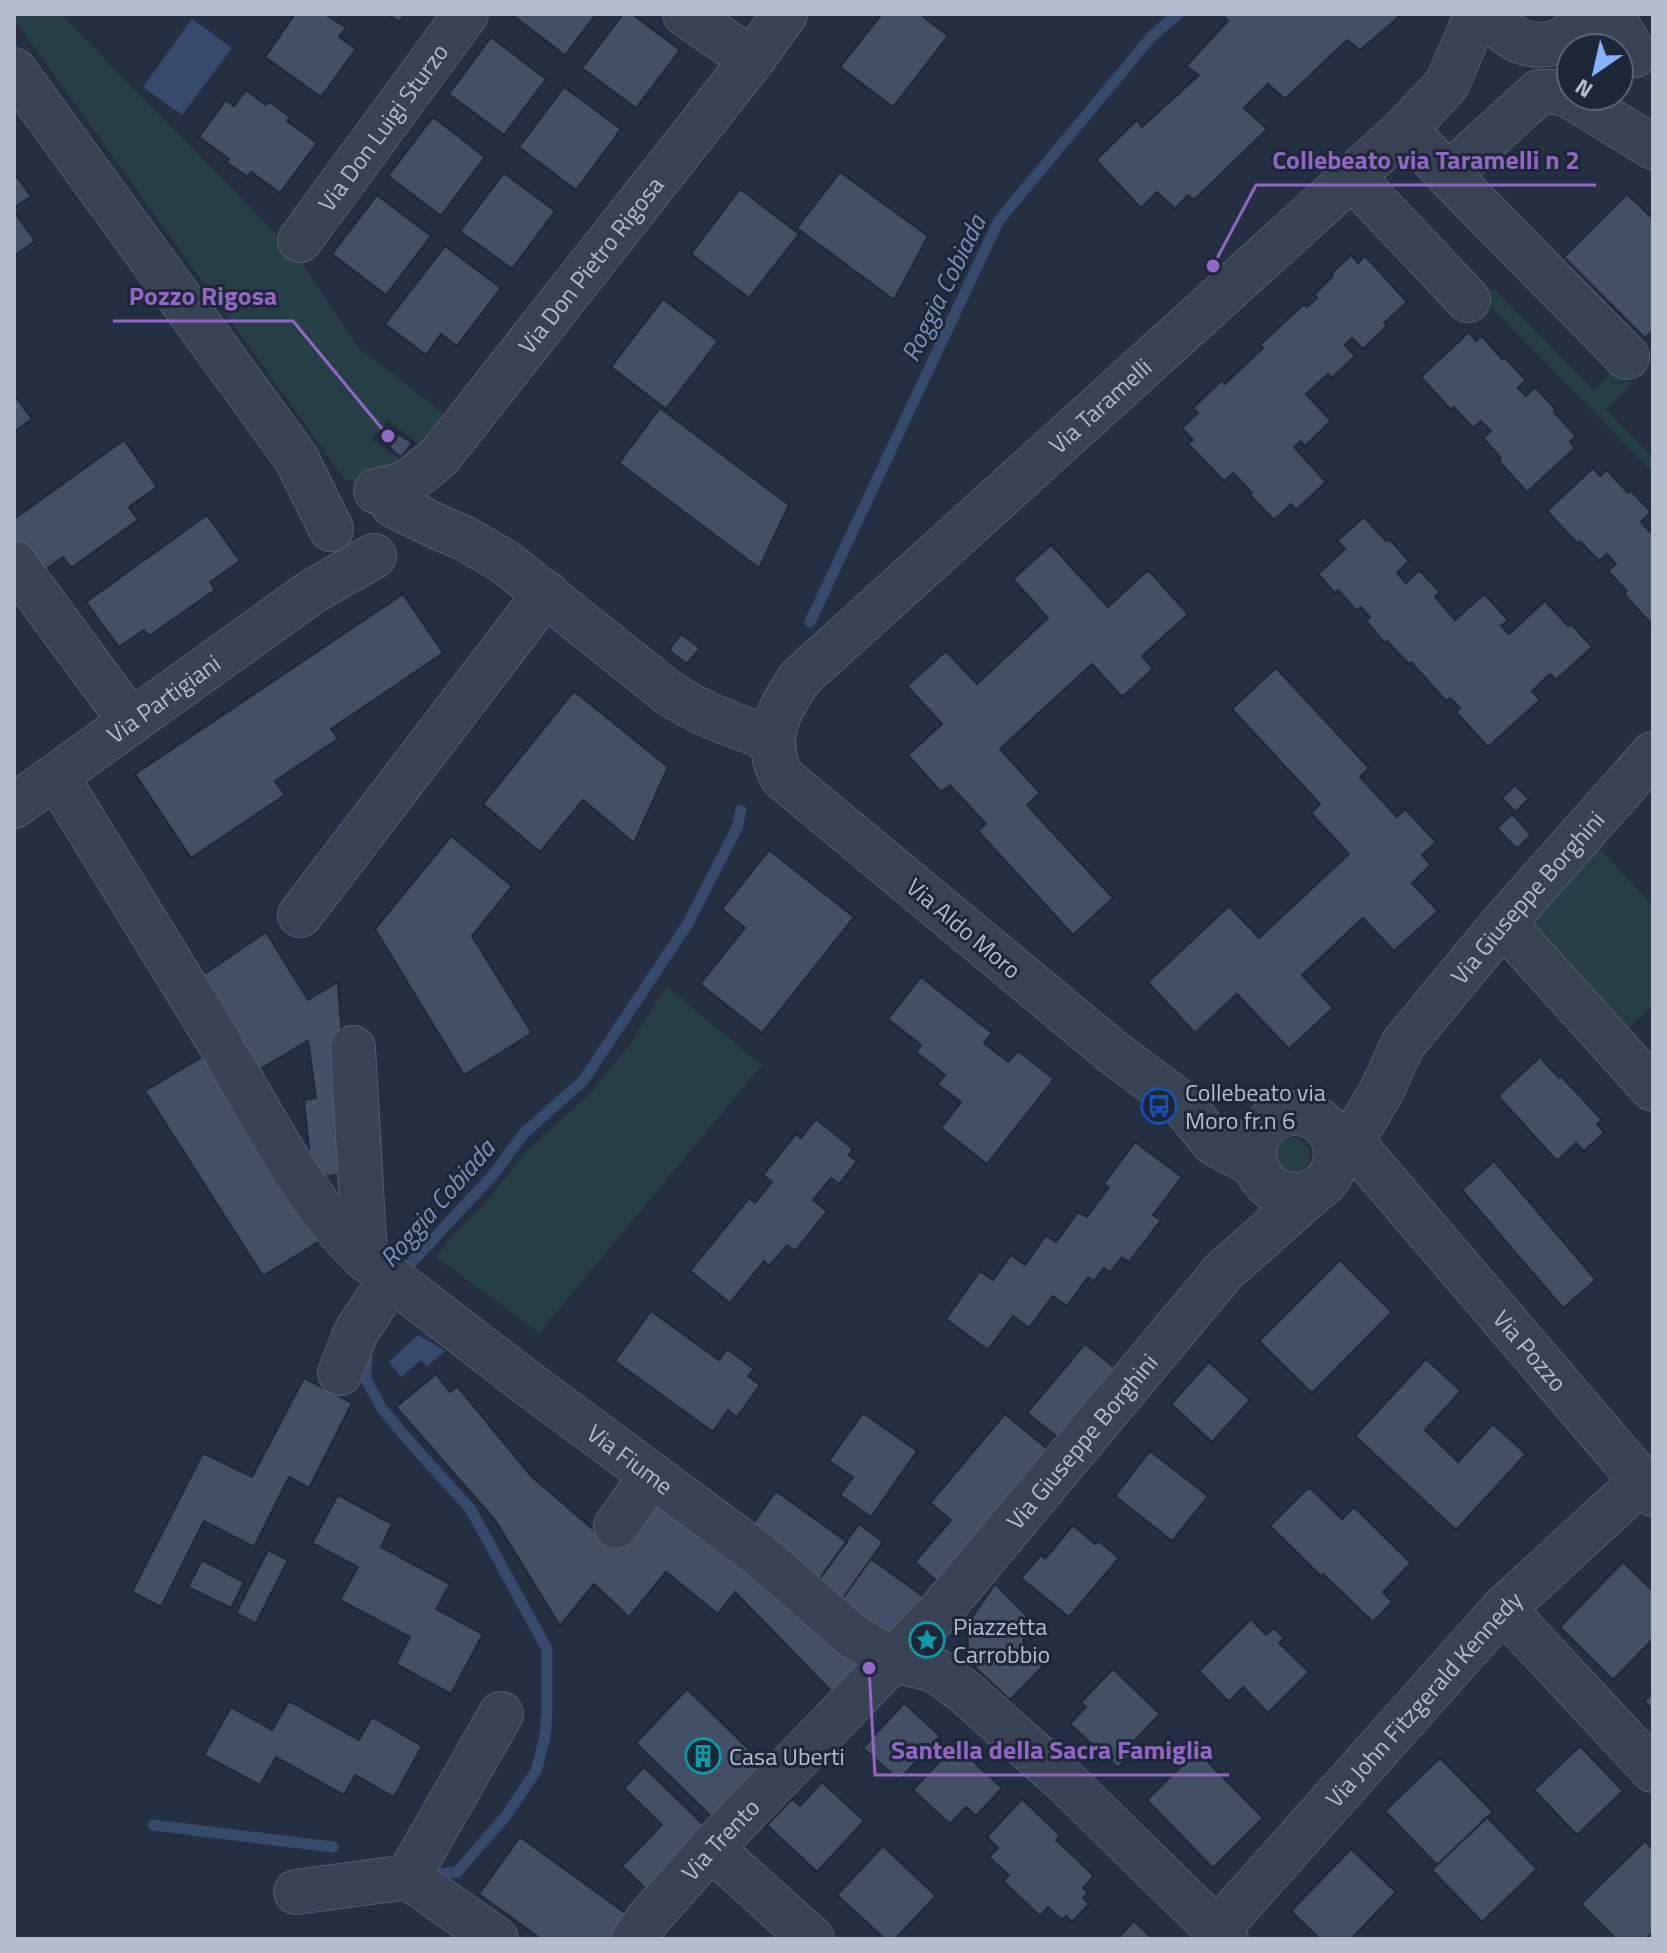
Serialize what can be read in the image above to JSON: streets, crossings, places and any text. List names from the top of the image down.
{
  "streets": {
    "street": [
      "Via Don Luigi Sturzo",
      "Via Don Pietro Rigosa",
      "Via Taramelli",
      "Via Partigiani",
      "Via Giuseppe Borghini",
      "Via Aldo Moro",
      "Via Pozzo",
      "Via Fiume",
      "Via John Fitzgerald Kennedy",
      "Via Trento"
    ]
  },
  "crossings": [
    ["Via Don Pietro Rigosa", "Via Partigiani"],
    ["Via Taramelli", "Via Aldo Moro"],
    ["Via Partigiani", "Via Fiume"],
    ["Via Giuseppe Borghini", "Via Aldo Moro"],
    ["Via Giuseppe Borghini", "Via Pozzo"],
    ["Via Giuseppe Borghini", "Via Fiume"],
    ["Via Giuseppe Borghini", "Via Trento"],
    ["Via Aldo Moro", "Via Pozzo"],
    ["Via Pozzo", "Via John Fitzgerald Kennedy"],
    ["Via Fiume", "Via John Fitzgerald Kennedy"],
    ["Via Fiume", "Via Trento"]
  ],
  "water": ["Roggia Cobiada"],
  "places": {
    "other": ["Collebeato via Taramelli n 2", "Pozzo Rigosa", "Santella della Sacra Famiglia"],
    "bus stop": ["Collebeato via Moro fr.n 6"],
    "place": ["Piazzetta Carrobbio"],
    "building": ["Casa Uberti"]
  },
  "north": "bottom left"
}
